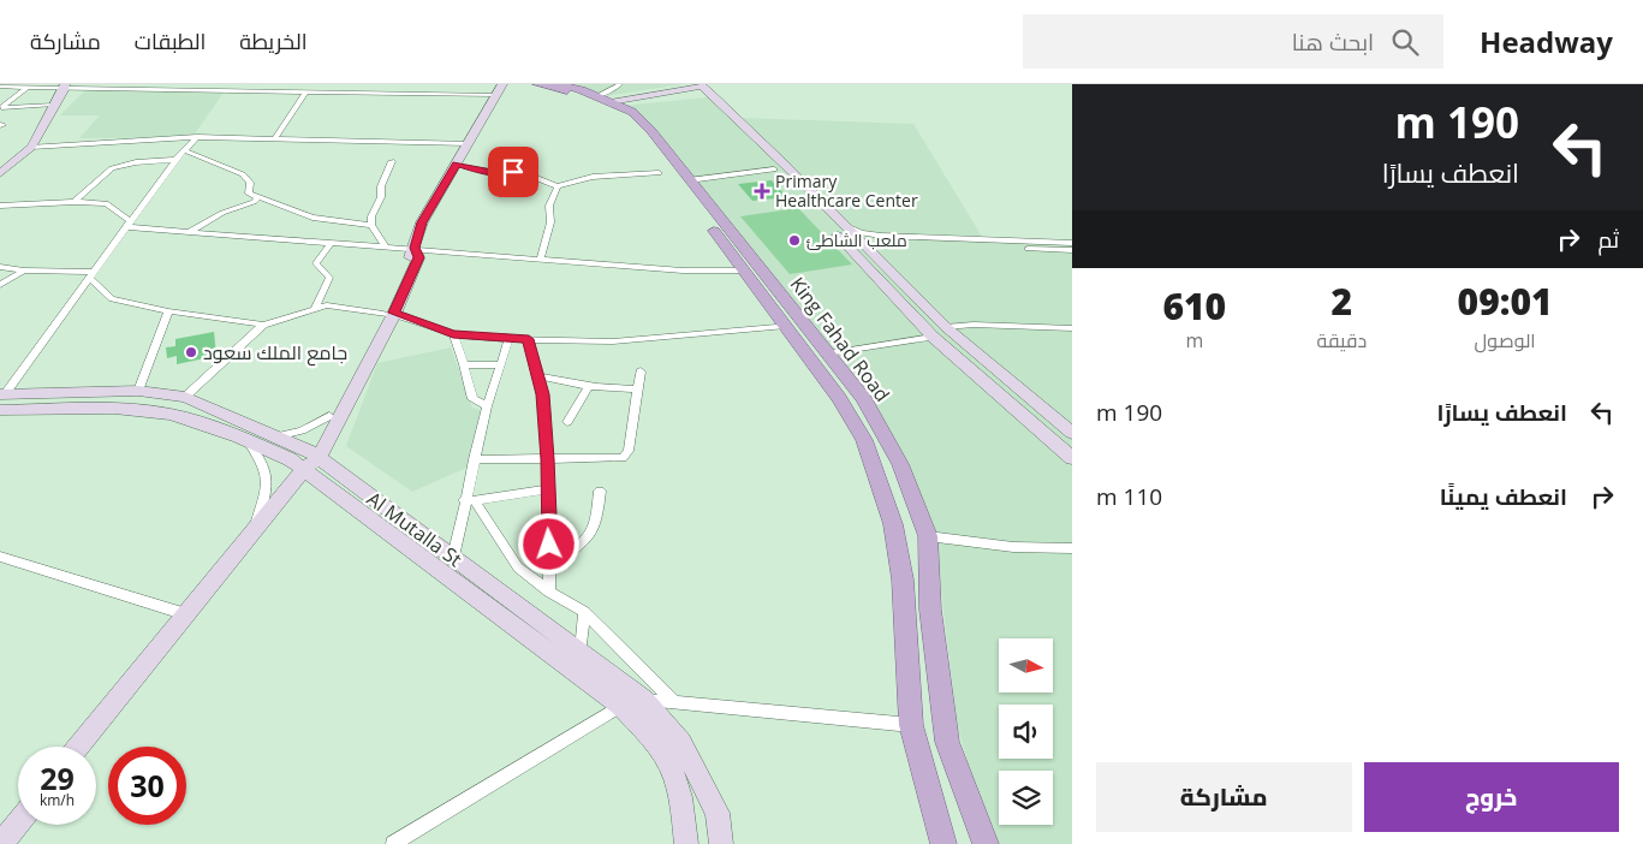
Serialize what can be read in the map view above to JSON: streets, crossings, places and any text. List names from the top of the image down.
{
  "streets": {
    "main road": ["King Fahad Road"],
    "street": ["Al Mutalla St"]
  },
  "places": {
    "health": ["Primary Healthcare Center"],
    "other": ["ملعب الشاطئ", "جامع الملك سعود"]
  },
  "north": "right",
  "page": {
    "header": "Headway",
    "search": "ابحث هنا",
    "nav": ["الخريطة", "الطبقات", "مشاركة"],
    "turn": ["190 m", "انعطف يسارًا"],
    "then": "ثم",
    "eta": [
      "09:01",
      "الوصول",
      "2",
      "دقيقة",
      "610",
      "m"
    ],
    "list": [
      {
        "name": "انعطف يسارًا",
        "value": "190 m"
      },
      {
        "name": "انعطف يمينًا",
        "value": "110 m"
      }
    ],
    "speed": "29 km/h",
    "limit": "30",
    "buttons": ["خروج", "مشاركة"]
  }
}
